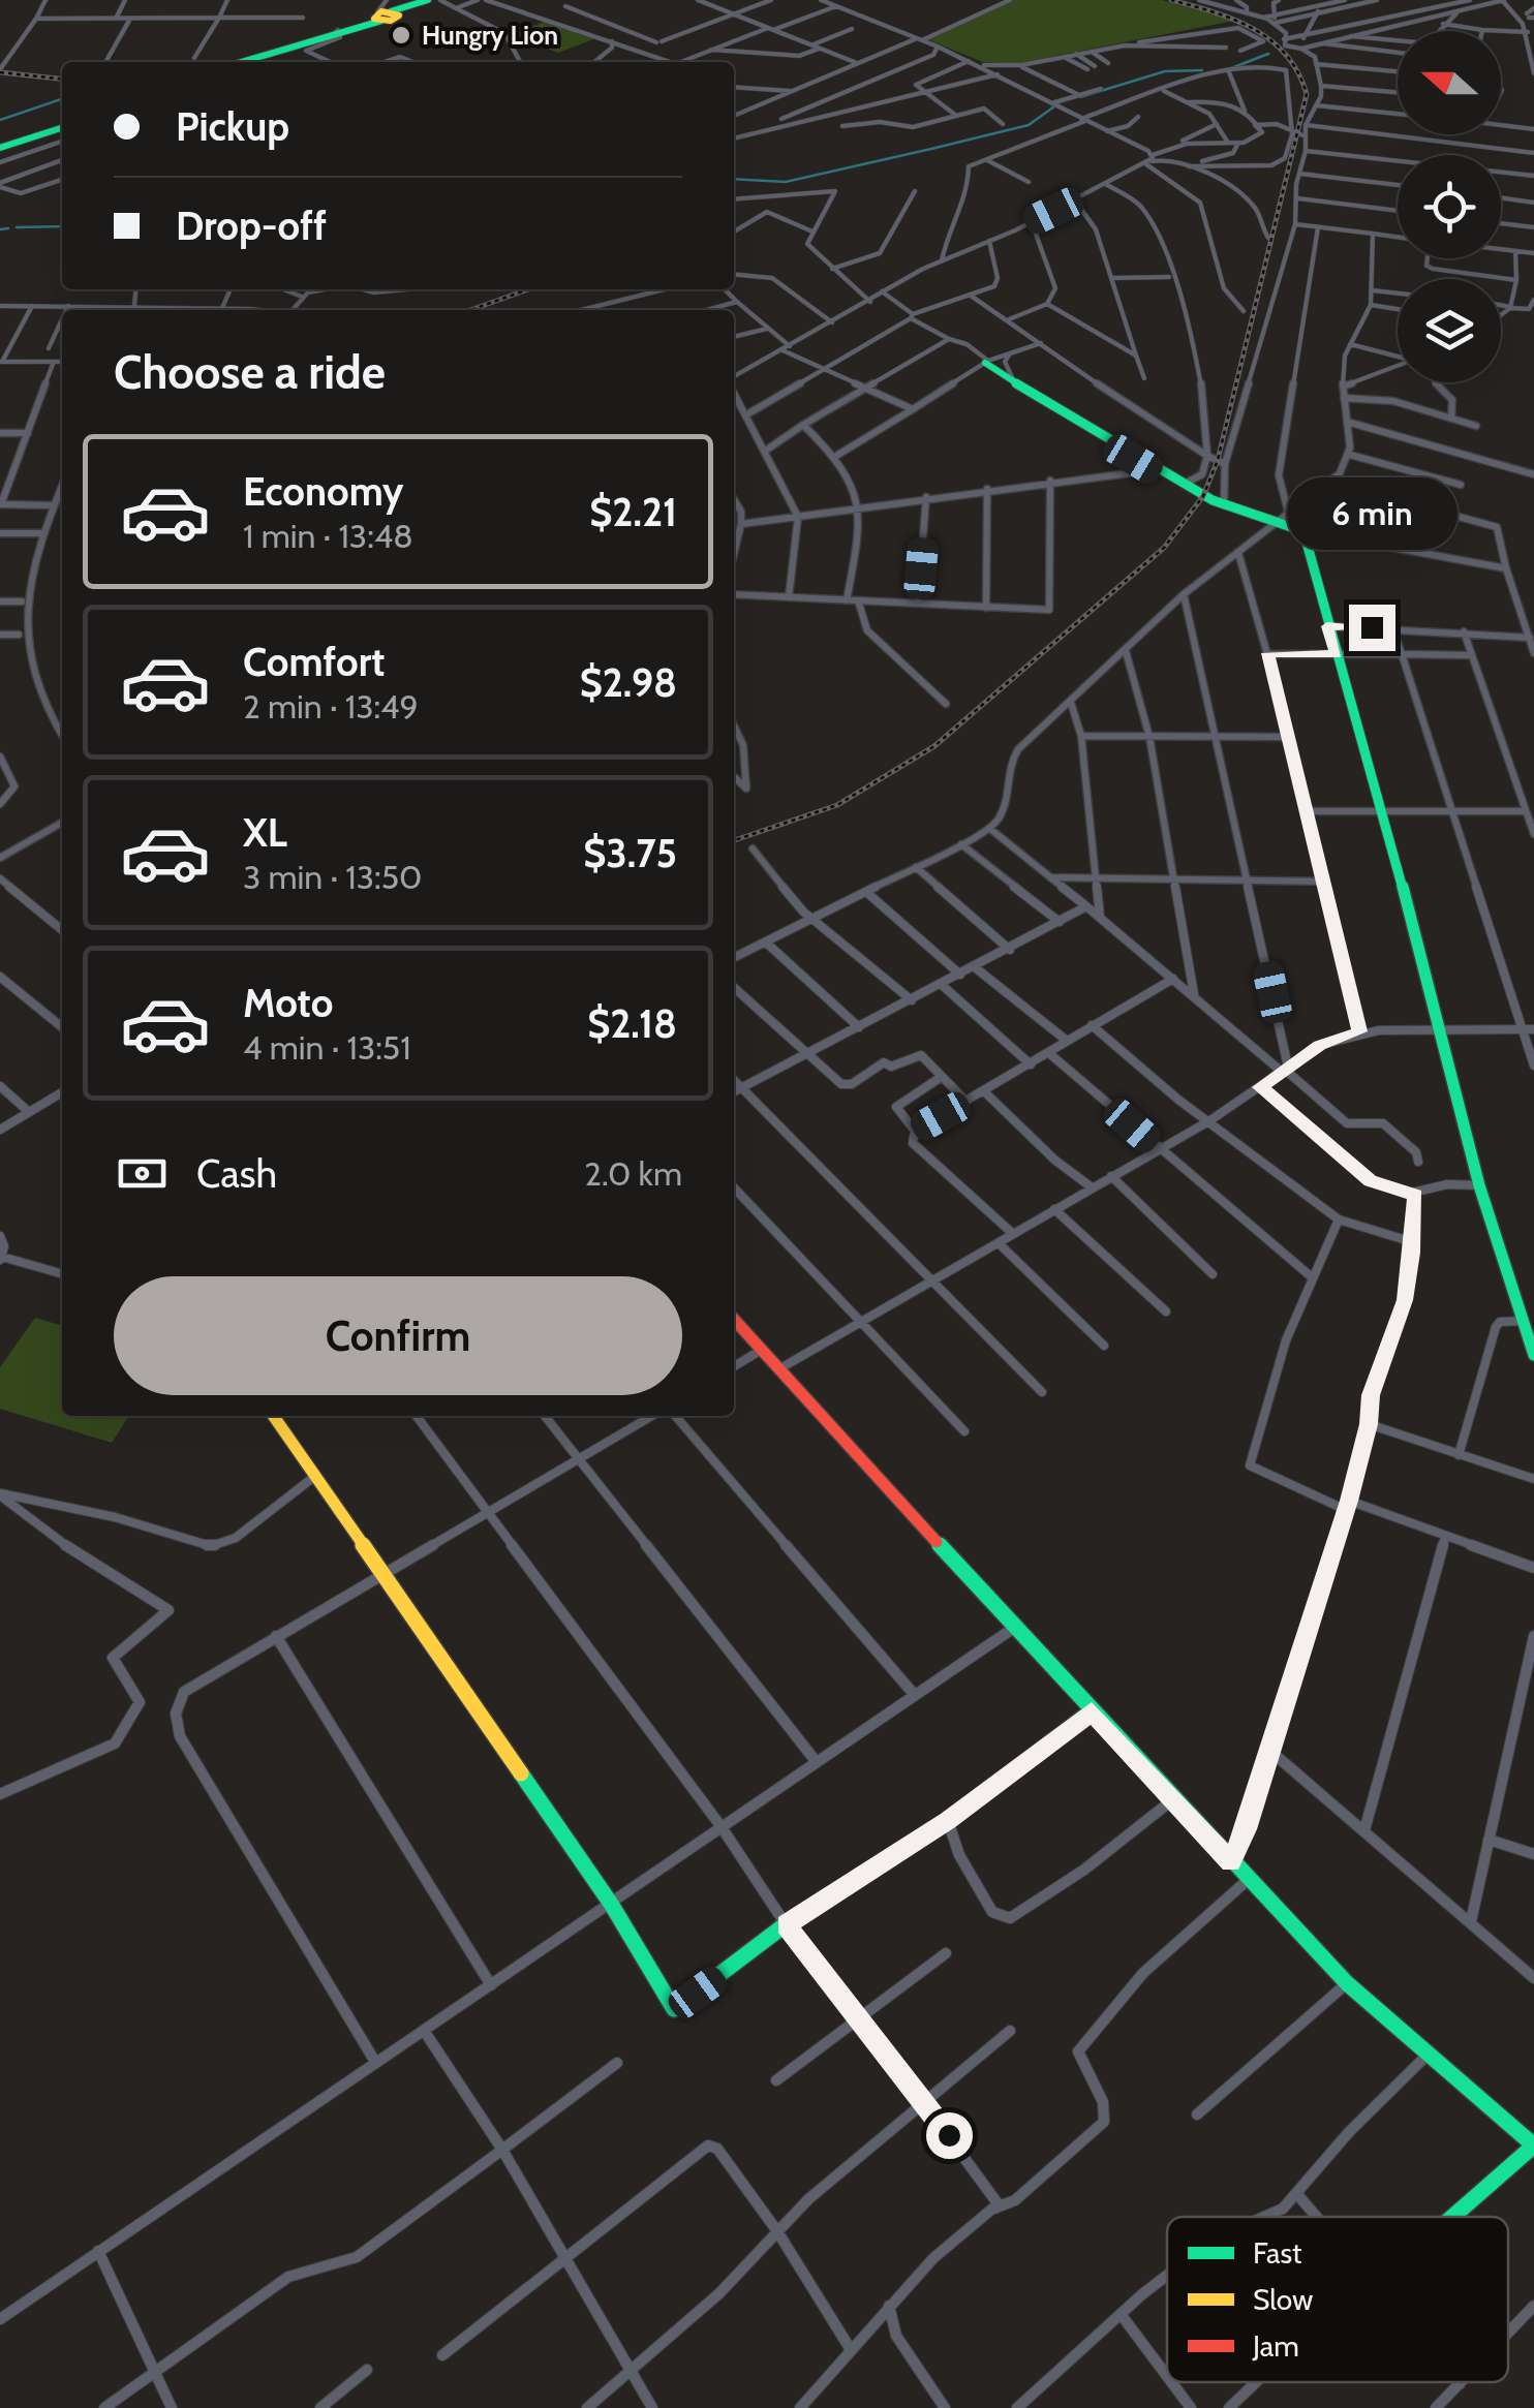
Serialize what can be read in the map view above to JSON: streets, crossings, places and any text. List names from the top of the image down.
{
  "places": ["Hungry Lion"],
  "legend": ["Fast", "Slow", "Jam"],
  "north": "left",
  "page": {
    "banner": ["Pickup", "Drop-off"],
    "heading": "Choose a ride",
    "list": [
      {
        "name": "Economy",
        "note": "1 min · 13:48",
        "value": "$2.21"
      },
      {
        "name": "Comfort",
        "note": "2 min · 13:49",
        "value": "$2.98"
      },
      {
        "name": "XL",
        "note": "3 min · 13:50",
        "value": "$3.75"
      },
      {
        "name": "Moto",
        "note": "4 min · 13:51",
        "value": "$2.18"
      }
    ],
    "bubble": "6 min",
    "pay": ["Cash", "2.0 km"],
    "buttons": "Confirm"
  }
}
